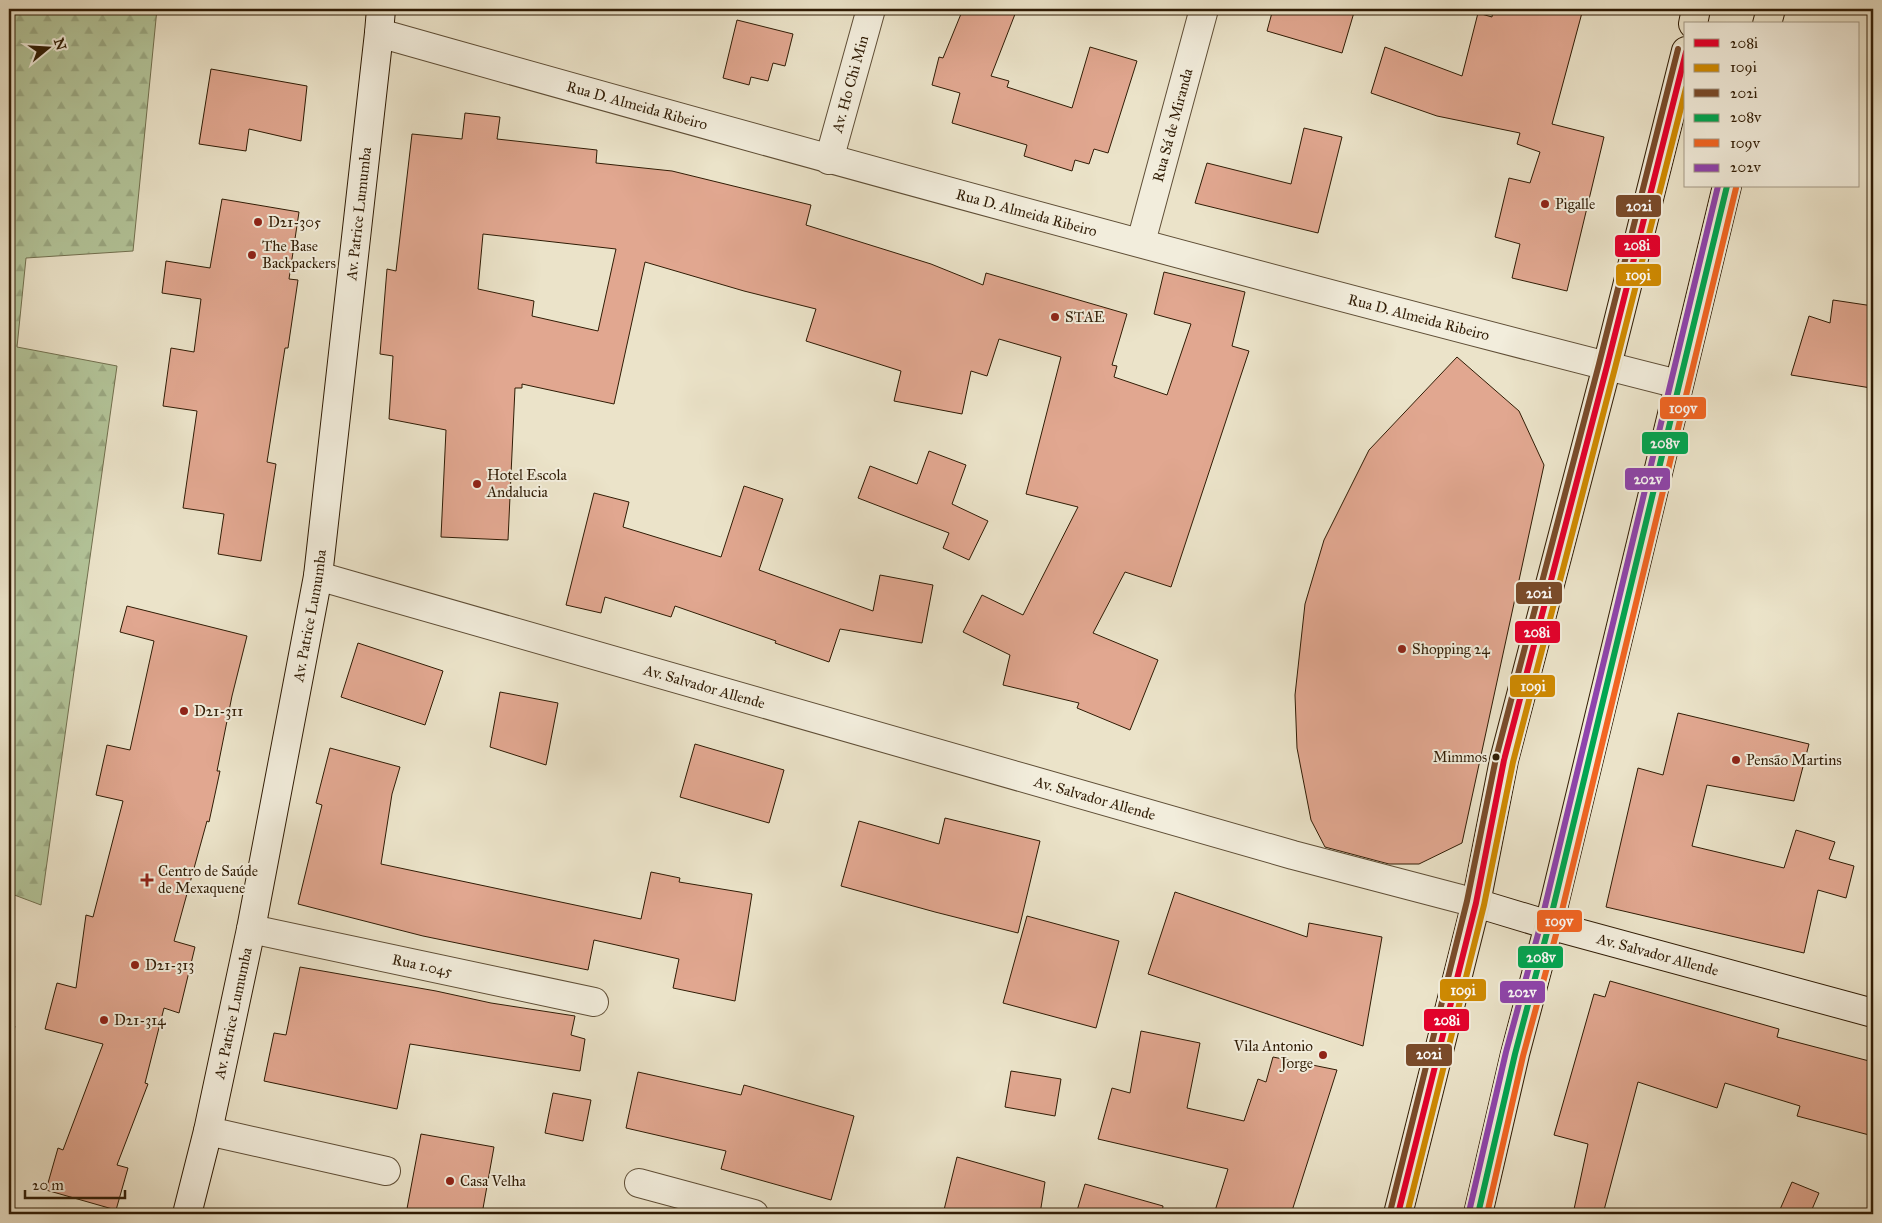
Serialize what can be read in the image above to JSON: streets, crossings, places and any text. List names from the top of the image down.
{
  "streets": {
    "street": [
      "Av. Ho Chi Min",
      "Rua D. Almeida Ribeiro",
      "Rua Sá de Miranda",
      "Av. Patrice Lumumba",
      "Av. Salvador Allende",
      "Rua 1.045"
    ]
  },
  "crossings": [
    ["Av. Ho Chi Min", "Rua D. Almeida Ribeiro"],
    ["Rua D. Almeida Ribeiro", "Rua Sá de Miranda"],
    ["Rua D. Almeida Ribeiro", "Av. Patrice Lumumba"],
    ["Av. Patrice Lumumba", "Av. Salvador Allende"],
    ["Av. Patrice Lumumba", "Rua 1.045"]
  ],
  "places": {
    "other": [
      "Pigalle",
      "D21-305",
      "The Base Backpackers",
      "STAE",
      "Hotel Escola Andalucia",
      "Shopping 24",
      "D21-311",
      "Mimmos",
      "Pensão Martins",
      "D21-313",
      "D21-314",
      "Vila Antonio Jorge",
      "Casa Velha"
    ],
    "health": ["Centro de Saúde de Mexaquene"]
  },
  "lines": [
    "transit line 202i",
    "transit line 208i",
    "transit line 109i",
    "transit line 208v",
    "transit line 109v",
    "transit line 202v"
  ],
  "legend": [
    "208i",
    "109i",
    "202i",
    "208v",
    "109v",
    "202v"
  ],
  "scale_bar": "20 m",
  "north": "right"
}
